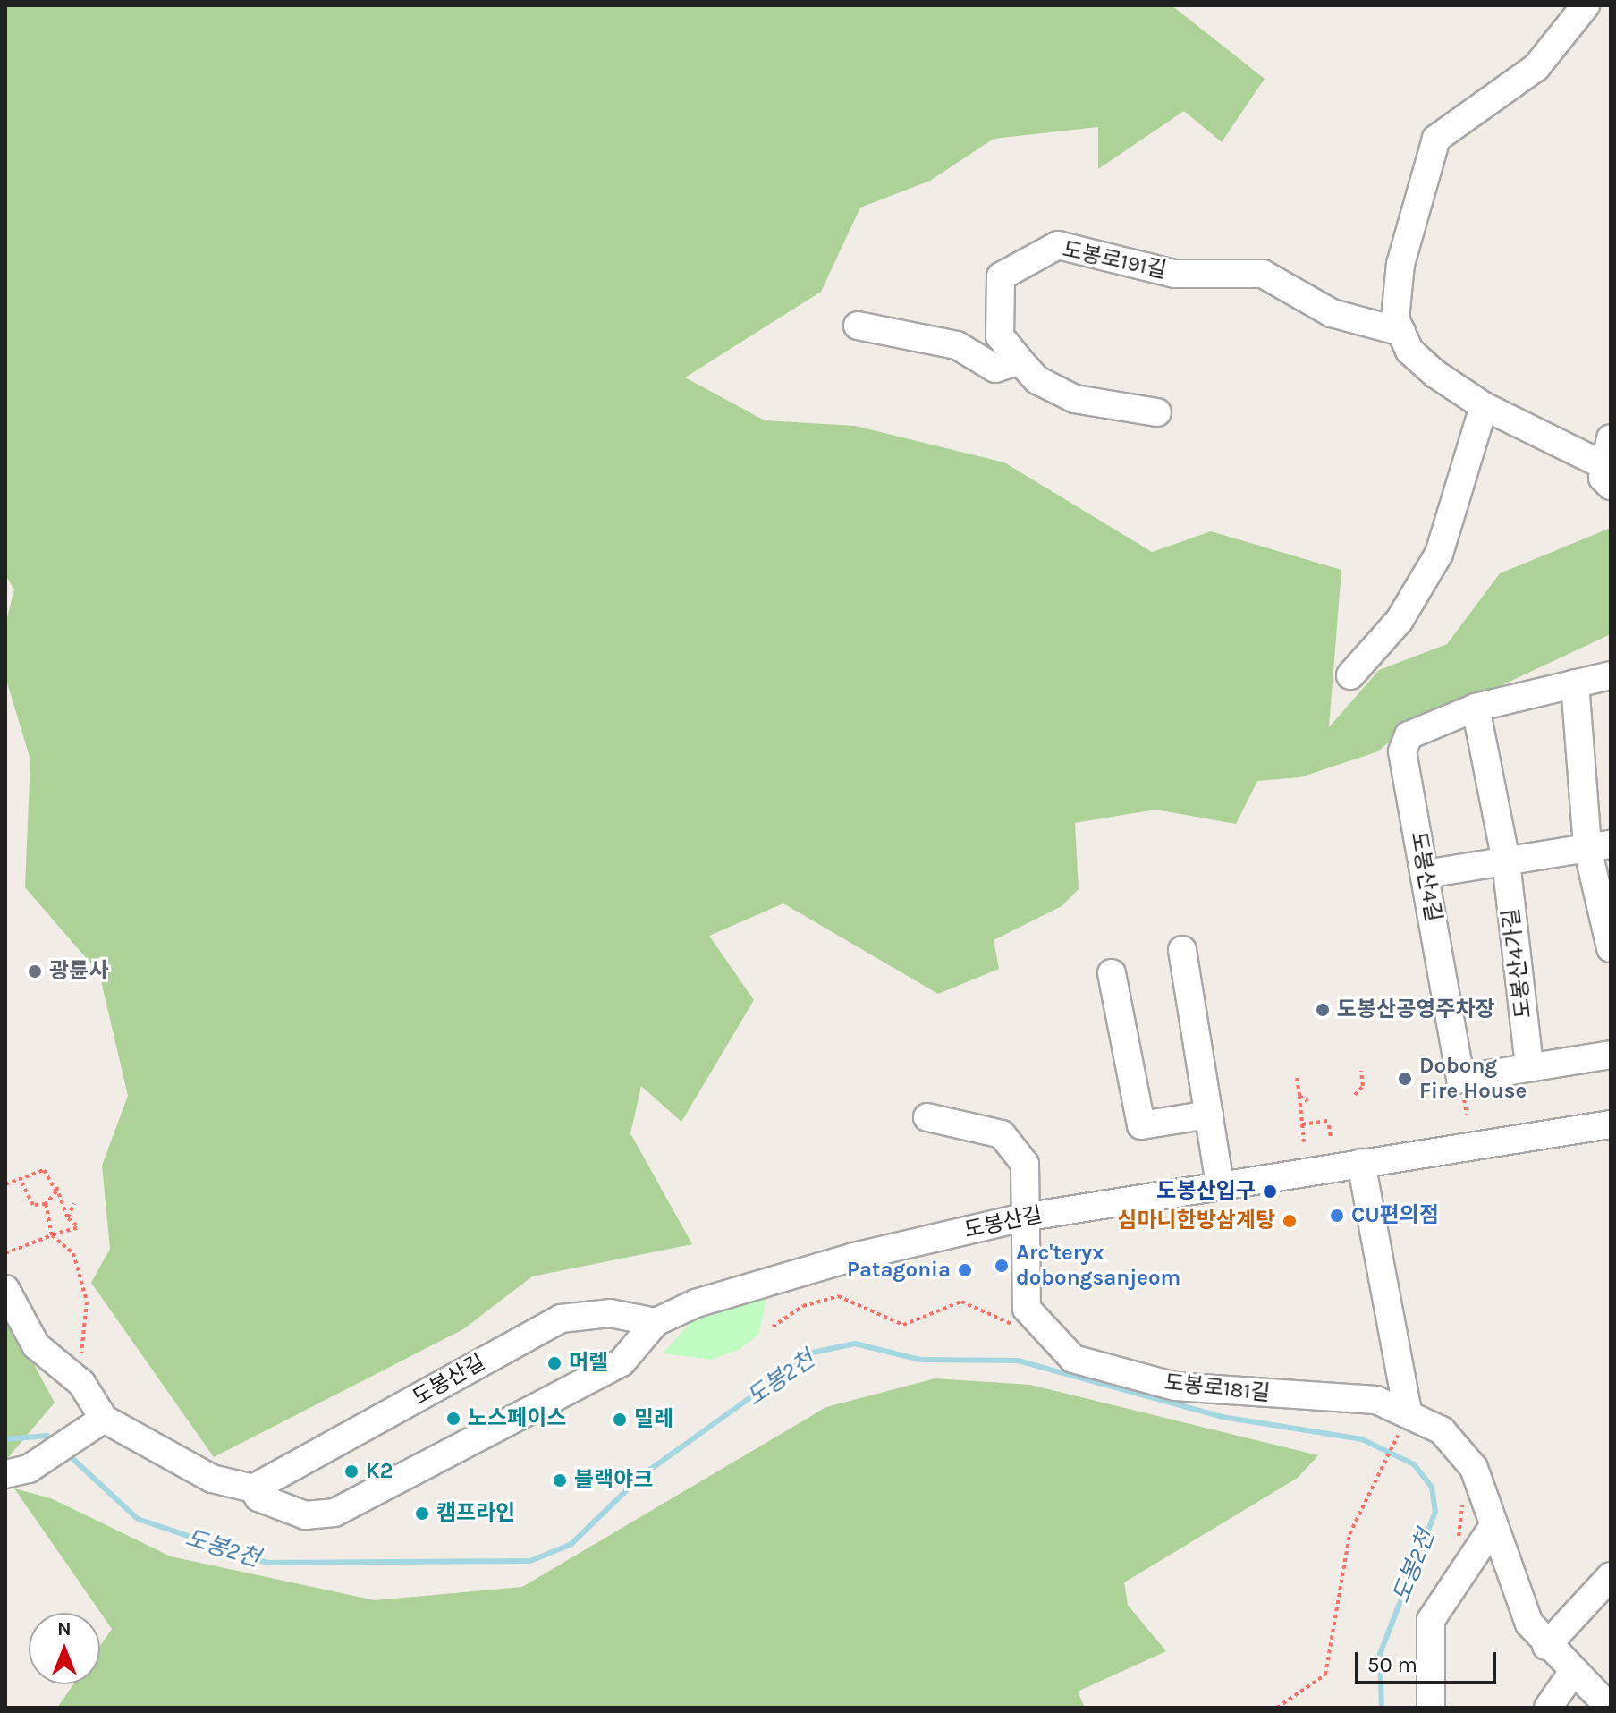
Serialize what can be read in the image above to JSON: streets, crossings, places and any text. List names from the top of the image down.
{
  "streets": {
    "street": [
      "도봉로191길",
      "도봉산4길",
      "도봉산4가길",
      "도봉산길",
      "도봉로181길"
    ]
  },
  "crossings": [
    ["도봉산4길", "도봉산4가길"],
    ["도봉산길", "도봉로181길"]
  ],
  "water": ["도봉2천"],
  "places": [
    "광륜사",
    "도봉산공영주차장",
    "Dobong Fire House",
    "도봉산입구",
    "CU편의점",
    "심마니한방삼계탕",
    "Arc'teryx dobongsanjeom",
    "Patagonia",
    "머렐",
    "노스페이스",
    "밀레",
    "K2",
    "블랙야크",
    "캠프라인"
  ],
  "scale_bar": "50 m",
  "north": "top"
}
